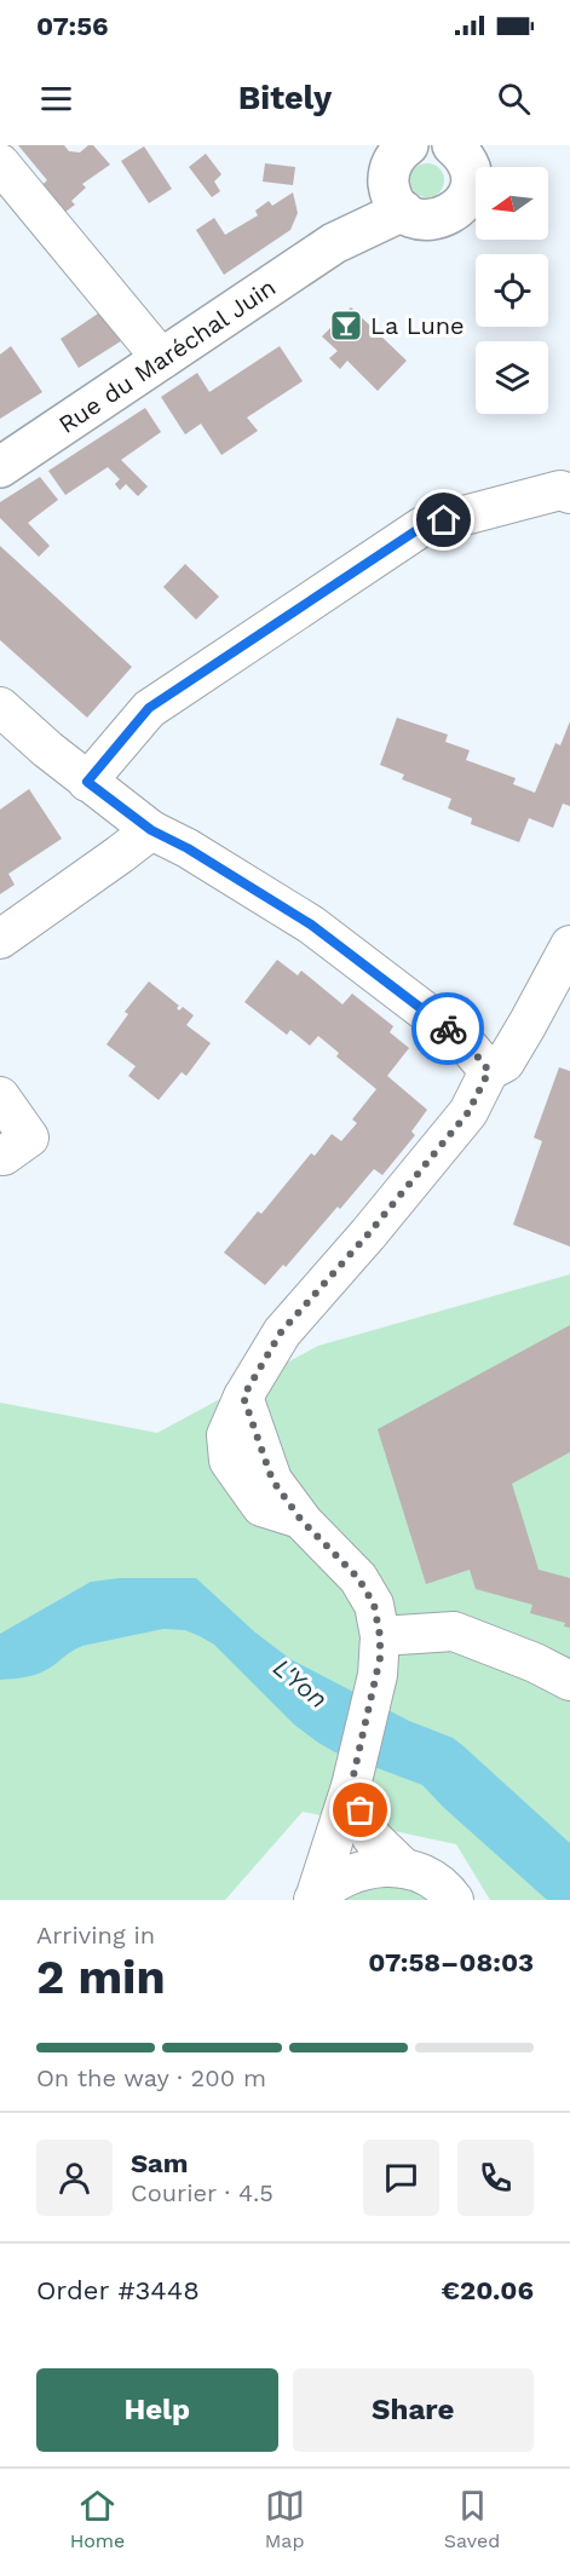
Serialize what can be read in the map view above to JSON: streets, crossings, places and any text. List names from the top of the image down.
{
  "streets": {
    "main road": ["Rue du Maréchal Juin"]
  },
  "water": ["L'Yon"],
  "places": {
    "bar": ["La Lune"]
  },
  "north": "left",
  "page": {
    "status": "07:56",
    "header": "Bitely",
    "heading": ["2 min", "Arriving in", "07:58–08:03"],
    "panel": [
      "Sam",
      "Courier · 4.5",
      "Order #3448",
      "€20.06"
    ],
    "bar": "On the way · 200 m",
    "buttons": ["Help", "Share"],
    "tabs": ["Home", "Map", "Saved"]
  }
}
